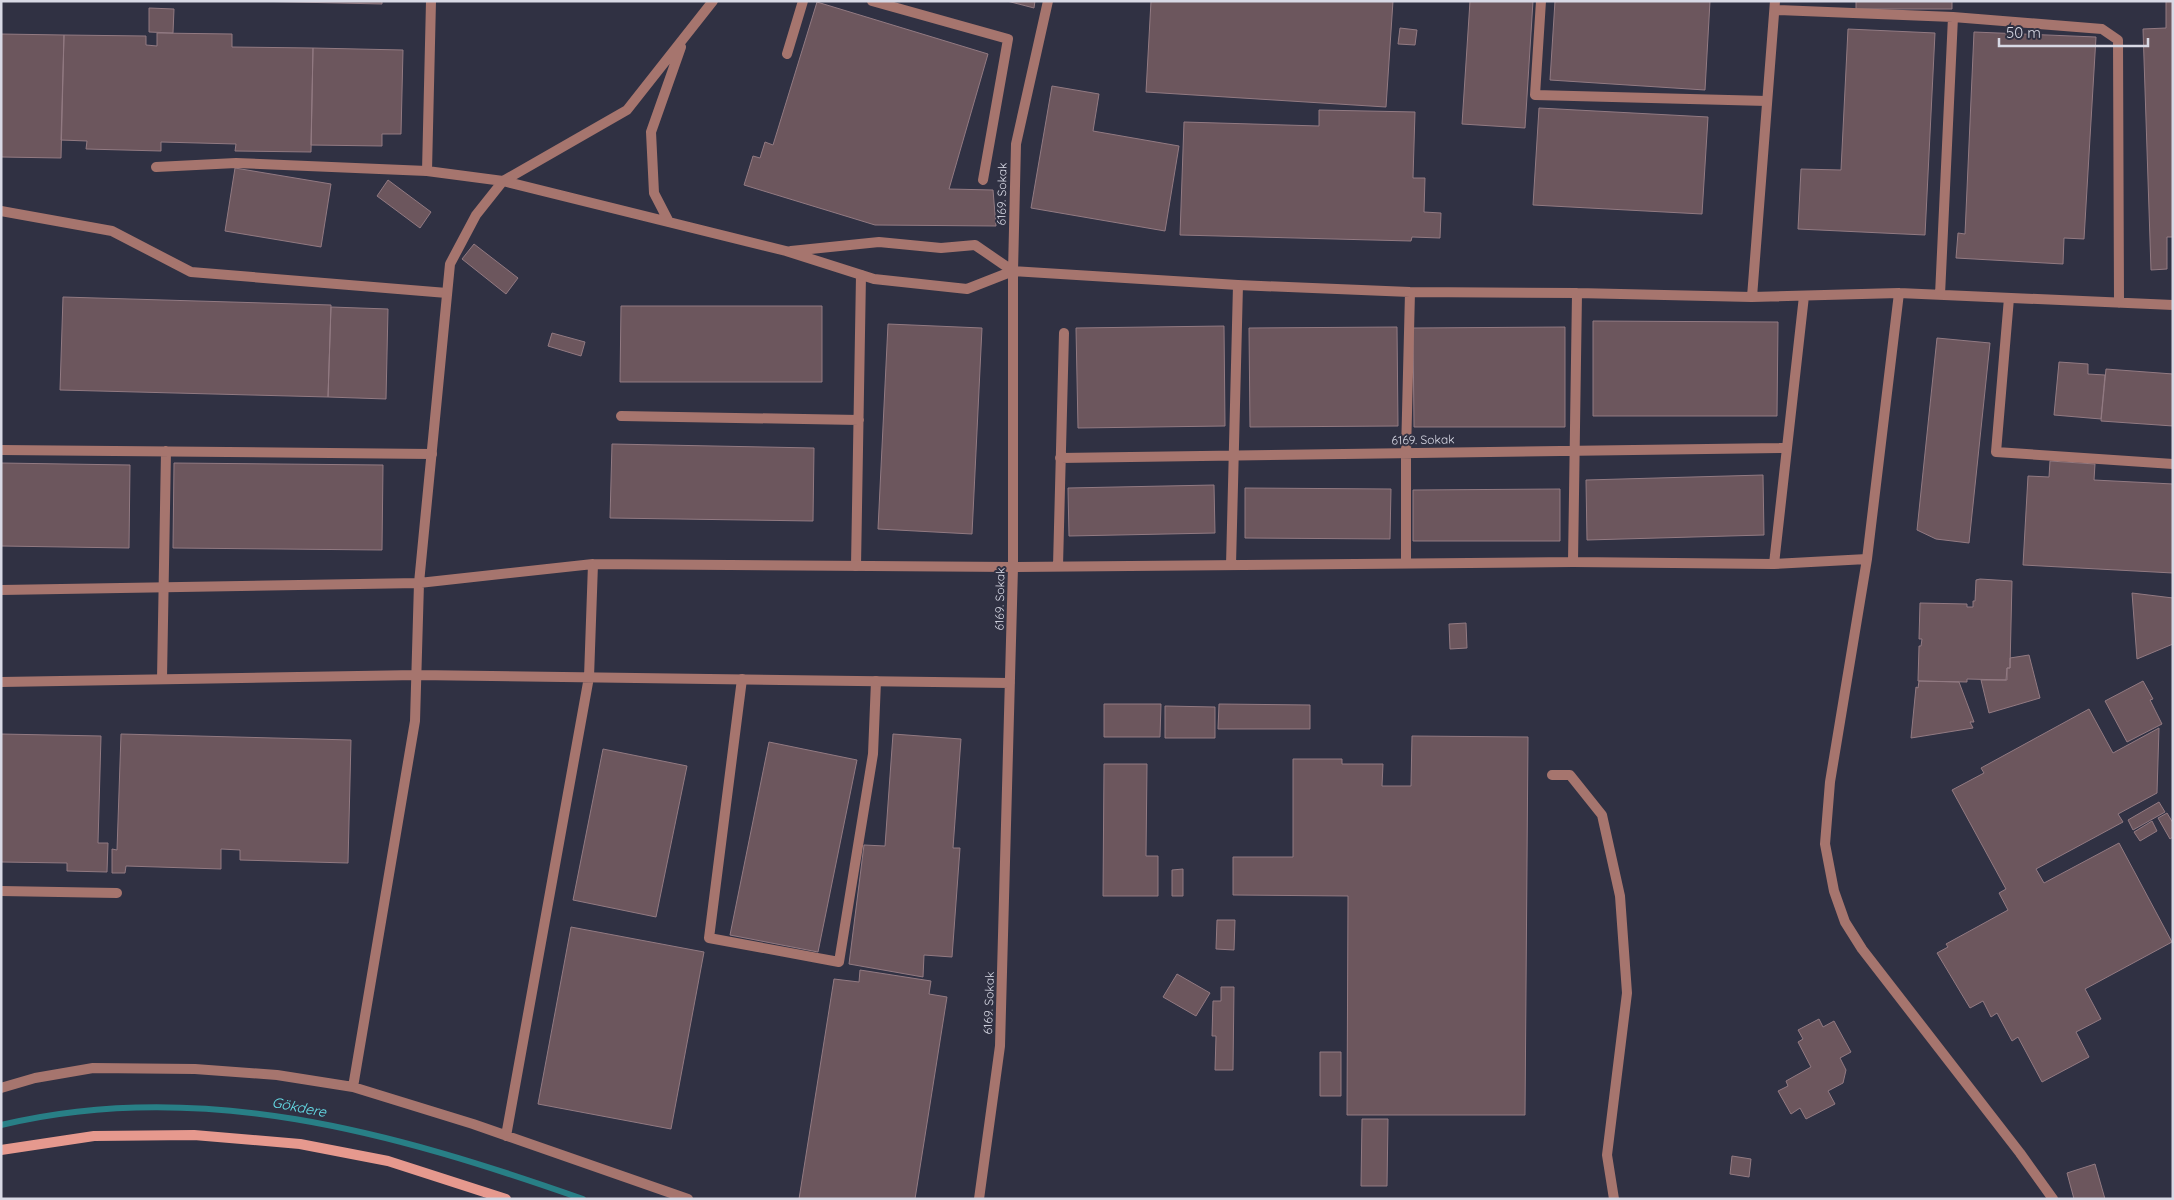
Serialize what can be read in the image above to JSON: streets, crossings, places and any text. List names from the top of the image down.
{
  "streets": {
    "street": ["6169. Sokak"]
  },
  "water": ["Gökdere"],
  "scale_bar": "50 m"
}
